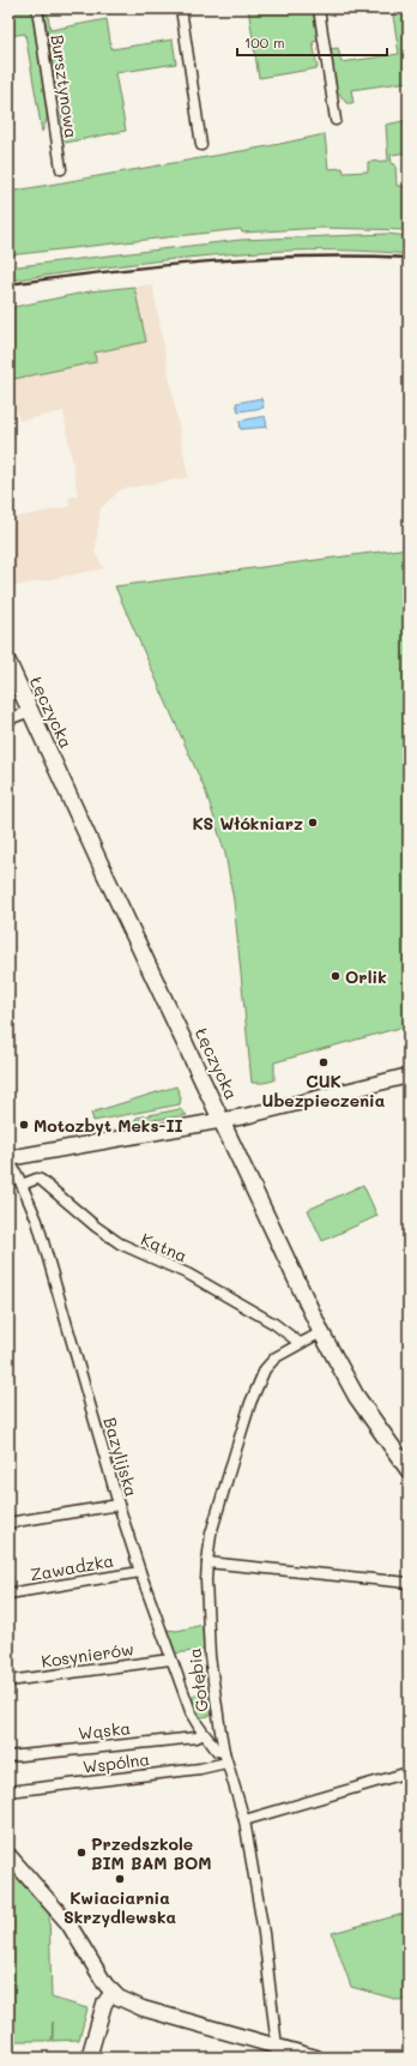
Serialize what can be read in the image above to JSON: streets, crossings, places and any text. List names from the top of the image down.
{
  "streets": {
    "main road": ["Łęczycka"],
    "street": [
      "Bursztynowa",
      "Kątna",
      "Bazylijska",
      "Zawadzka",
      "Kosynierów",
      "Gołębia",
      "Wąska",
      "Wspólna"
    ]
  },
  "crossings": [
    ["Łęczycka", "Gołębia"],
    ["Kątna", "Bazylijska"],
    ["Kątna", "Gołębia"],
    ["Bazylijska", "Zawadzka"],
    ["Bazylijska", "Kosynierów"],
    ["Bazylijska", "Gołębia"],
    ["Bazylijska", "Wąska"],
    ["Gołębia", "Wspólna"]
  ],
  "places": [
    "KS Włókniarz",
    "Orlik",
    "CUK Ubezpieczenia",
    "Motozbyt Meks-II",
    "Przedszkole BIM BAM BOM",
    "Kwiaciarnia Skrzydlewska"
  ],
  "scale_bar": "100 m"
}
